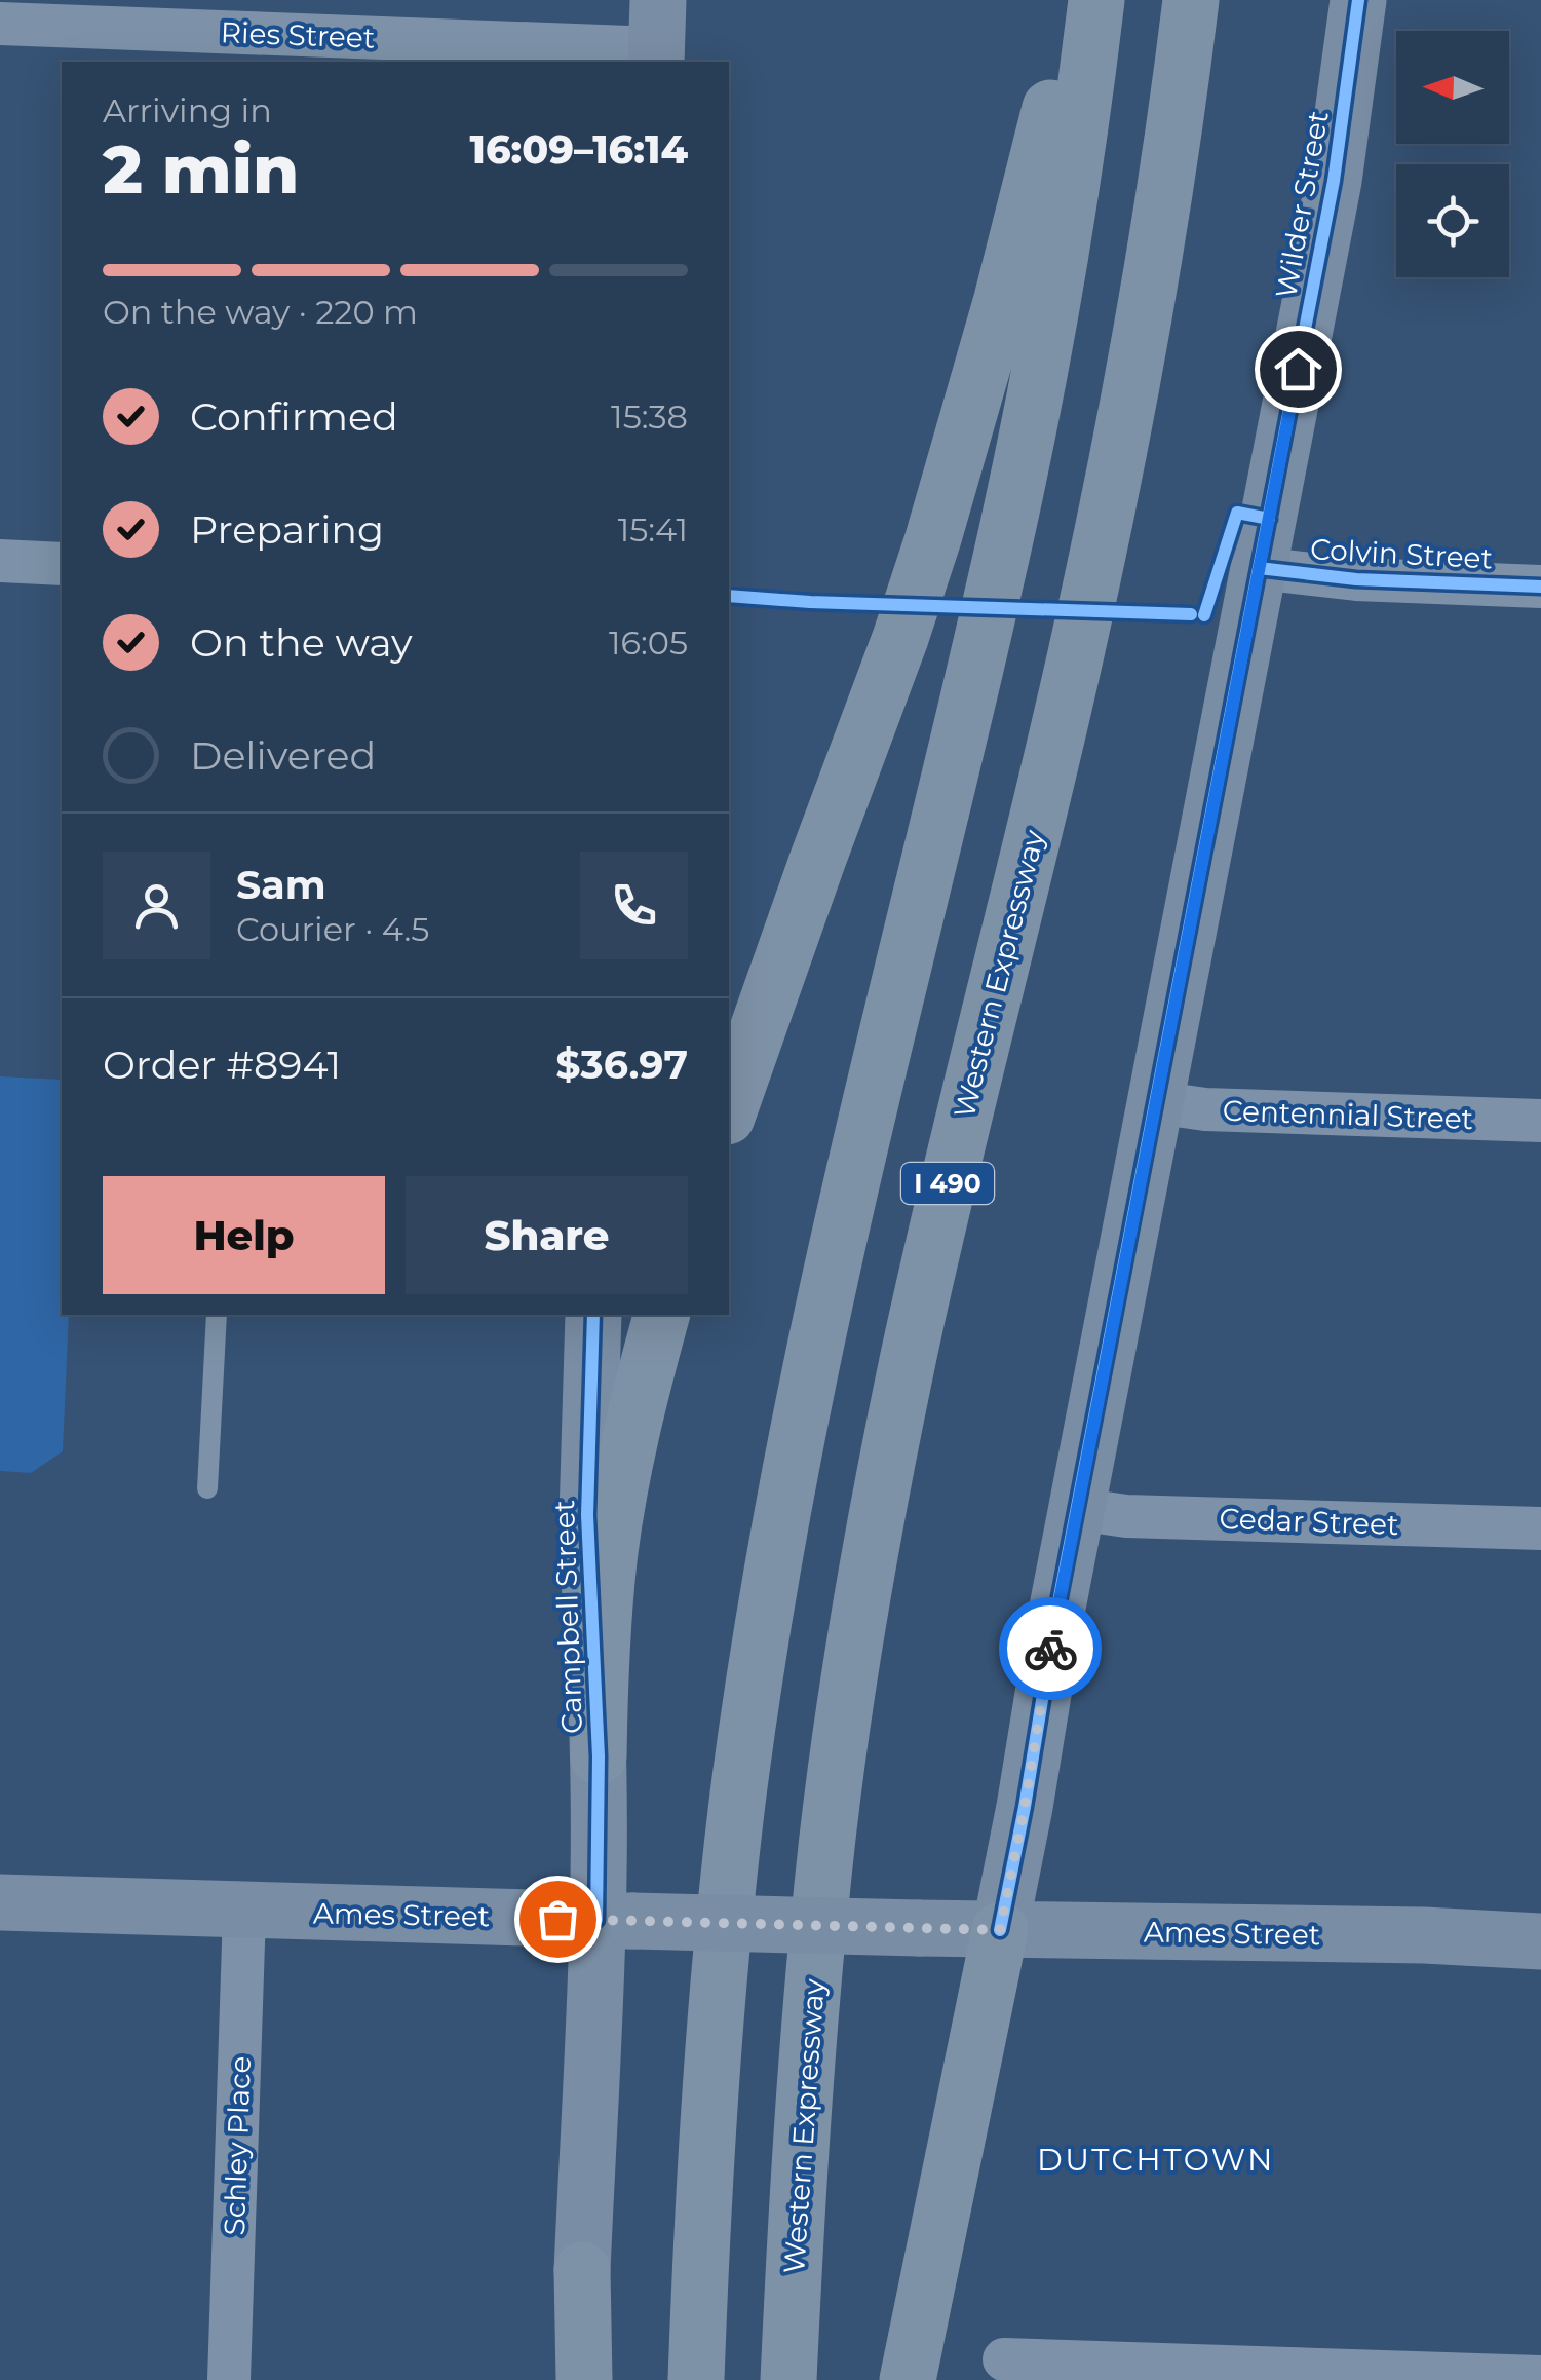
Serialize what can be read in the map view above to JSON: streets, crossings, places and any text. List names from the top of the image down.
{
  "streets": {
    "highway": ["Western Expressway", "I 490"],
    "street": [
      "Ries Street",
      "Wilder Street",
      "Colvin Street",
      "Centennial Street",
      "Cedar Street",
      "Campbell Street",
      "Ames Street",
      "Schley Place"
    ]
  },
  "crossings": [
    ["Wilder Street", "Colvin Street"],
    ["Wilder Street", "Centennial Street"],
    ["Wilder Street", "Cedar Street"],
    ["Wilder Street", "Ames Street"],
    ["Campbell Street", "Ames Street"],
    ["Ames Street", "Schley Place"]
  ],
  "districts": ["DUTCHTOWN"],
  "north": "left",
  "page": {
    "heading": ["2 min", "Arriving in", "16:09–16:14"],
    "panel": [
      "Sam",
      "Courier · 4.5",
      "Order #8941",
      "$36.97"
    ],
    "bar": "On the way · 220 m",
    "list": [
      ["Confirmed", "15:38"],
      ["Preparing", "15:41"],
      ["On the way", "16:05"],
      "Delivered"
    ],
    "buttons": ["Help", "Share"]
  }
}
